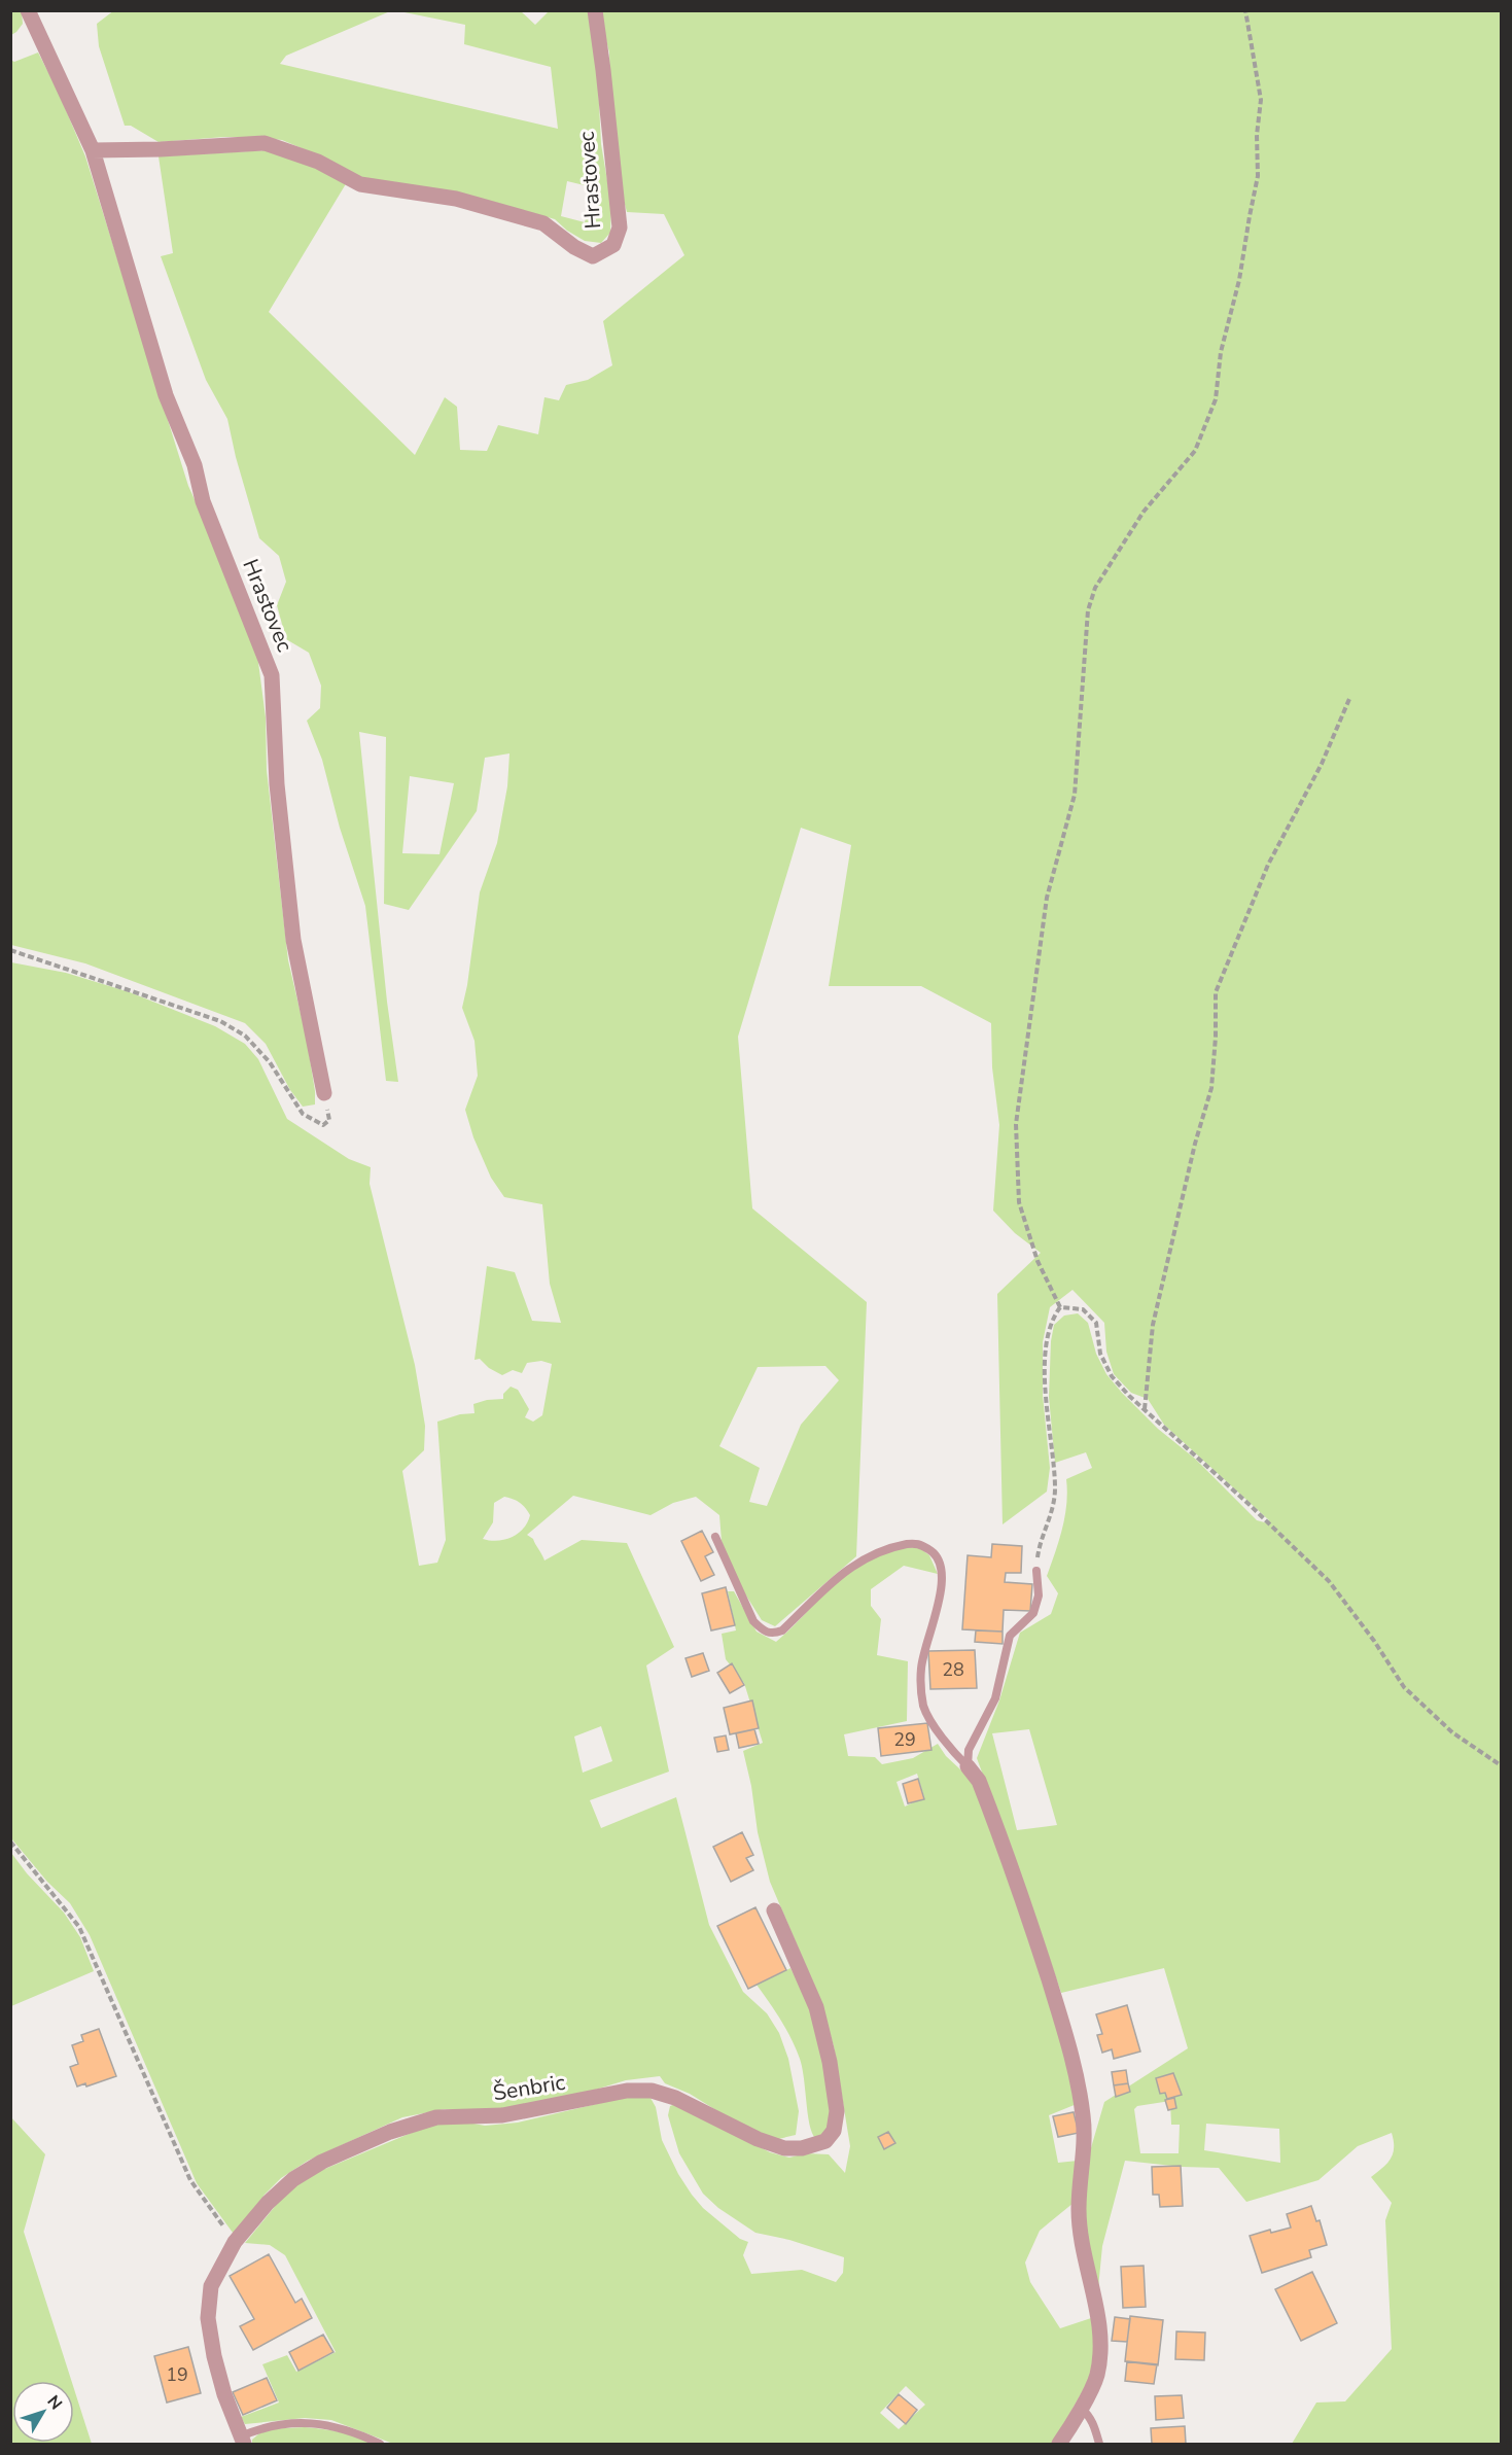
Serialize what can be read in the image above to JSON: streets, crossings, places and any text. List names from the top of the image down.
{
  "streets": {
    "street": ["Hrastovec", "Šenbric"]
  },
  "house_numbers": ["28", "29", "19"],
  "north": "top right"
}
